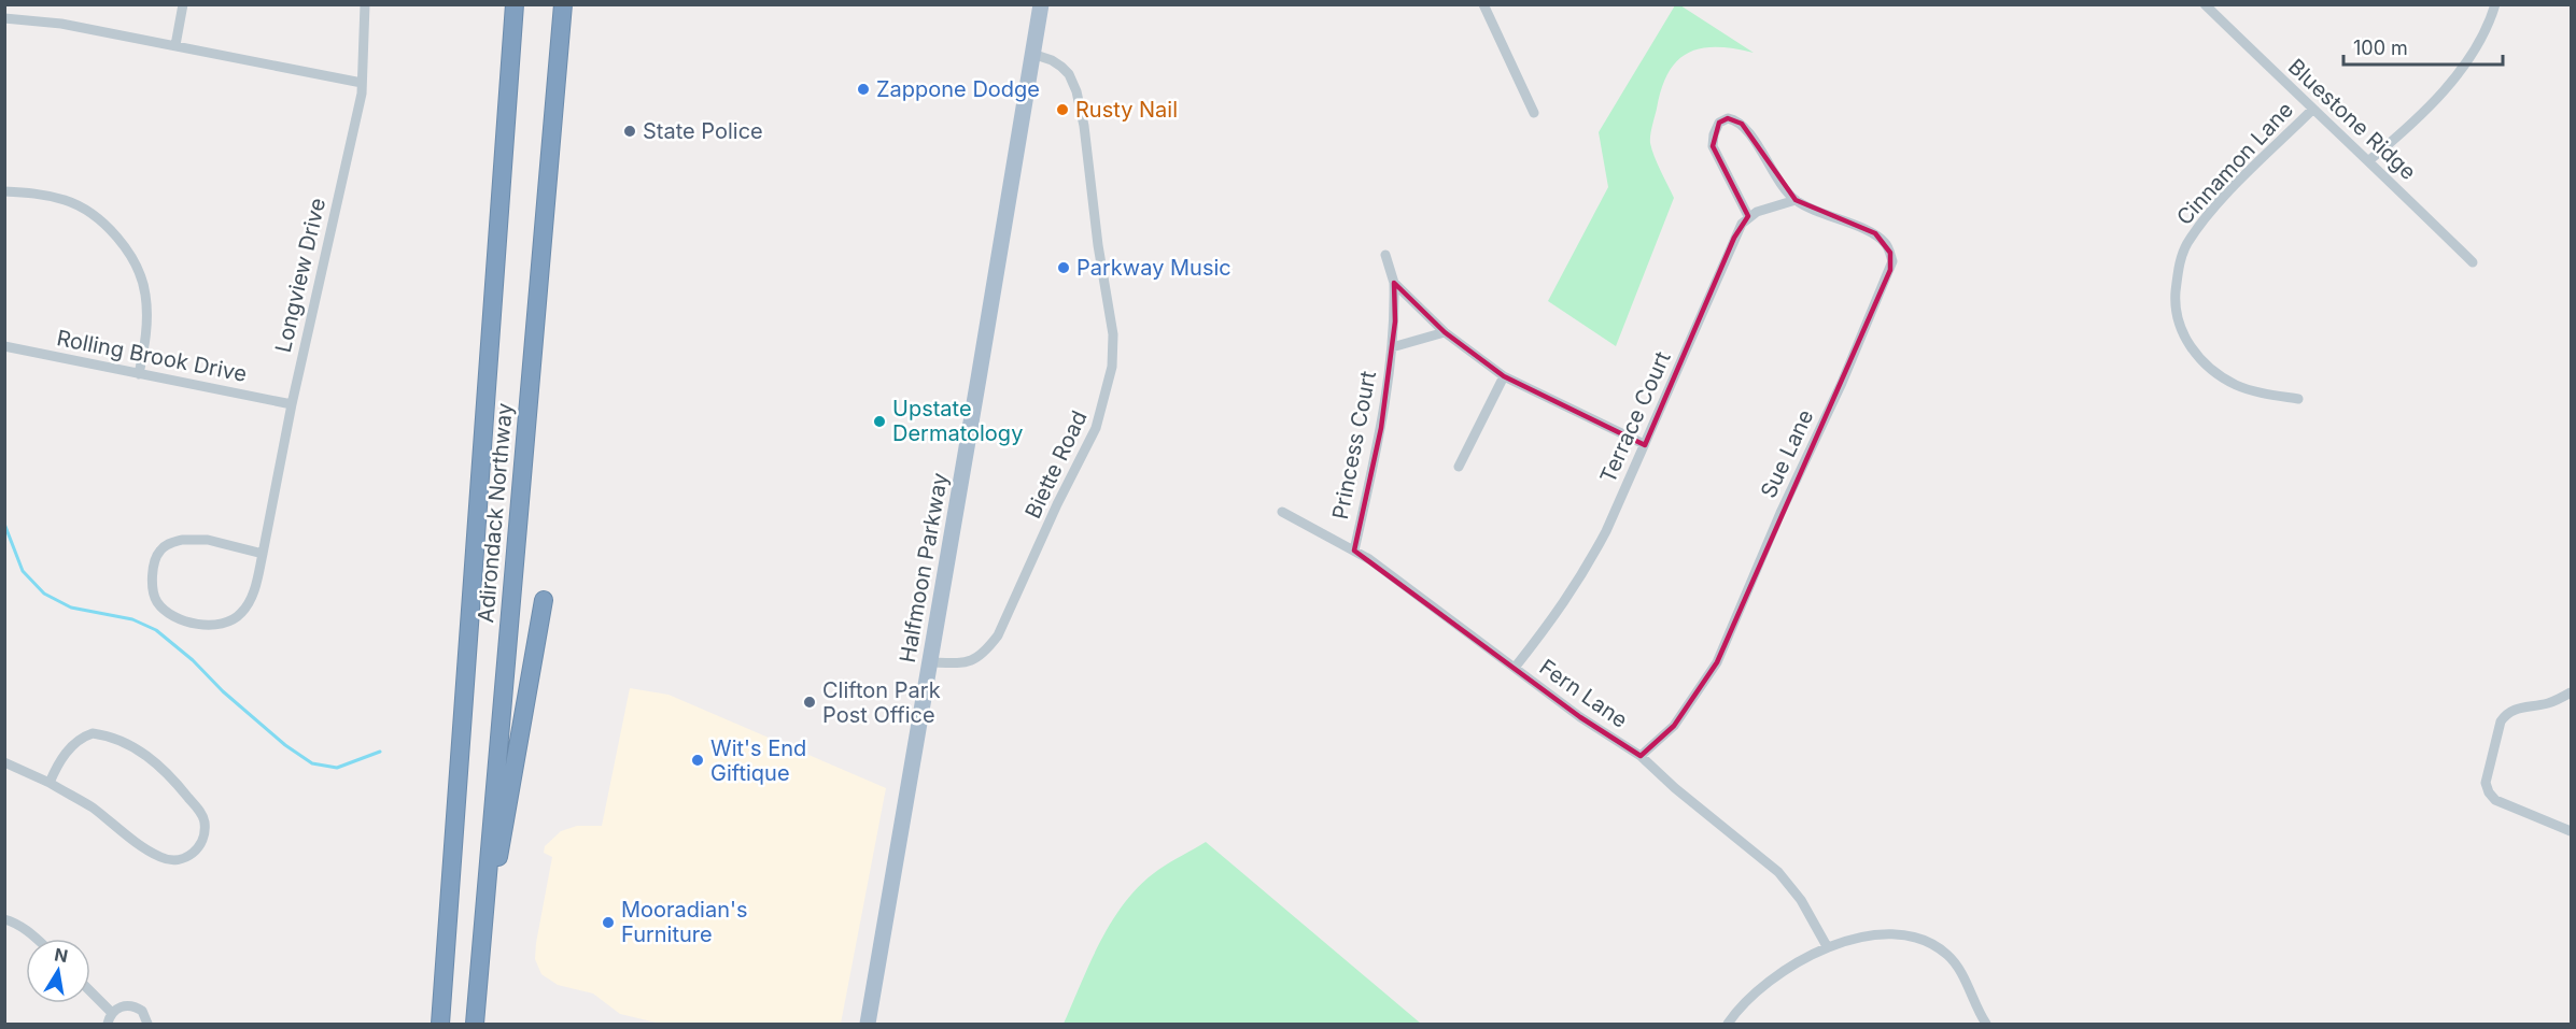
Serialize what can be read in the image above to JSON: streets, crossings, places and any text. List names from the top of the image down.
{
  "streets": {
    "highway": ["Adirondack Northway"],
    "main road": ["Halfmoon Parkway"],
    "street": [
      "Bluestone Ridge",
      "Cinnamon Lane",
      "Longview Drive",
      "Rolling Brook Drive",
      "Terrace Court",
      "Princess Court",
      "Sue Lane",
      "Biette Road",
      "Fern Lane"
    ]
  },
  "crossings": [
    ["Bluestone Ridge", "Cinnamon Lane"],
    ["Longview Drive", "Rolling Brook Drive"],
    ["Terrace Court", "Princess Court"],
    ["Terrace Court", "Fern Lane"],
    ["Princess Court", "Fern Lane"],
    ["Sue Lane", "Fern Lane"],
    ["Biette Road", "Halfmoon Parkway"]
  ],
  "places": [
    "Zappone Dodge",
    "Rusty Nail",
    "State Police",
    "Parkway Music",
    "Upstate Dermatology",
    "Clifton Park Post Office",
    "Wit's End Giftique",
    "Mooradian's Furniture"
  ],
  "scale_bar": "100 m",
  "north": "top"
}
